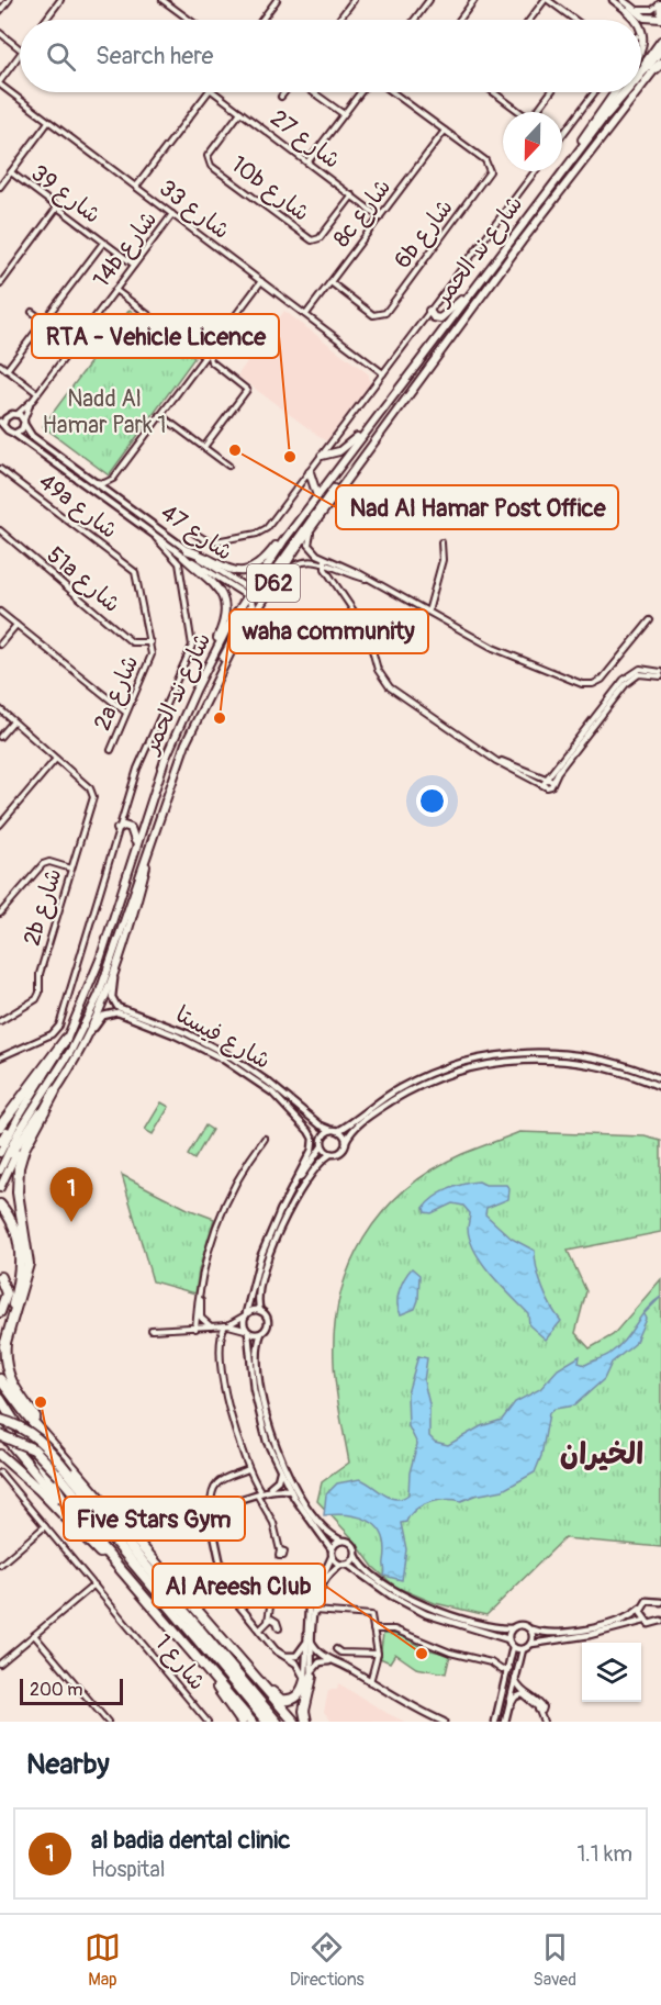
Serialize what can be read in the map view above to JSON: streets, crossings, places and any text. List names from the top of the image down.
{
  "streets": {
    "main road": ["شارع ند الحمر", "D62"],
    "street": [
      "شارع 27",
      "10b شارع",
      "شارع 39",
      "شارع 33",
      "8c شارع",
      "6b شارع",
      "14b شارع",
      "49a شارع",
      "شارع 47",
      "51a شارع",
      "2a شارع",
      "2b شارع",
      "شارع فيستا",
      "شارع 1"
    ]
  },
  "crossings": [
    ["شارع 27", "10b شارع"],
    ["شارع 27", "8c شارع"],
    ["شارع 39", "14b شارع"],
    ["شارع 33", "8c شارع"],
    ["شارع 33", "14b شارع"],
    ["شارع 33", "شارع ند الحمر"],
    ["8c شارع", "6b شارع"],
    ["14b شارع", "شارع 47"],
    ["شارع ند الحمر", "شارع 47"],
    ["49a شارع", "2a شارع"],
    ["51a شارع", "2a شارع"]
  ],
  "districts": ["الخيران"],
  "parks": ["Nadd Al Hamar Park 1"],
  "places": [
    "Nad Al Hamar Post Office",
    "RTA - Vehicle Licence",
    "waha community",
    "Five Stars Gym",
    "Al Areesh Club"
  ],
  "scale_bar": "200 m",
  "north": "bottom",
  "page": {
    "search": "Search here",
    "pins": "1",
    "scale": "200 m",
    "heading": "Nearby",
    "list": [
      {
        "mark": "1",
        "name": "al badia dental clinic",
        "note": "Hospital",
        "value": "1.1 km"
      }
    ],
    "nav": ["Map", "Directions", "Saved"]
  }
}
